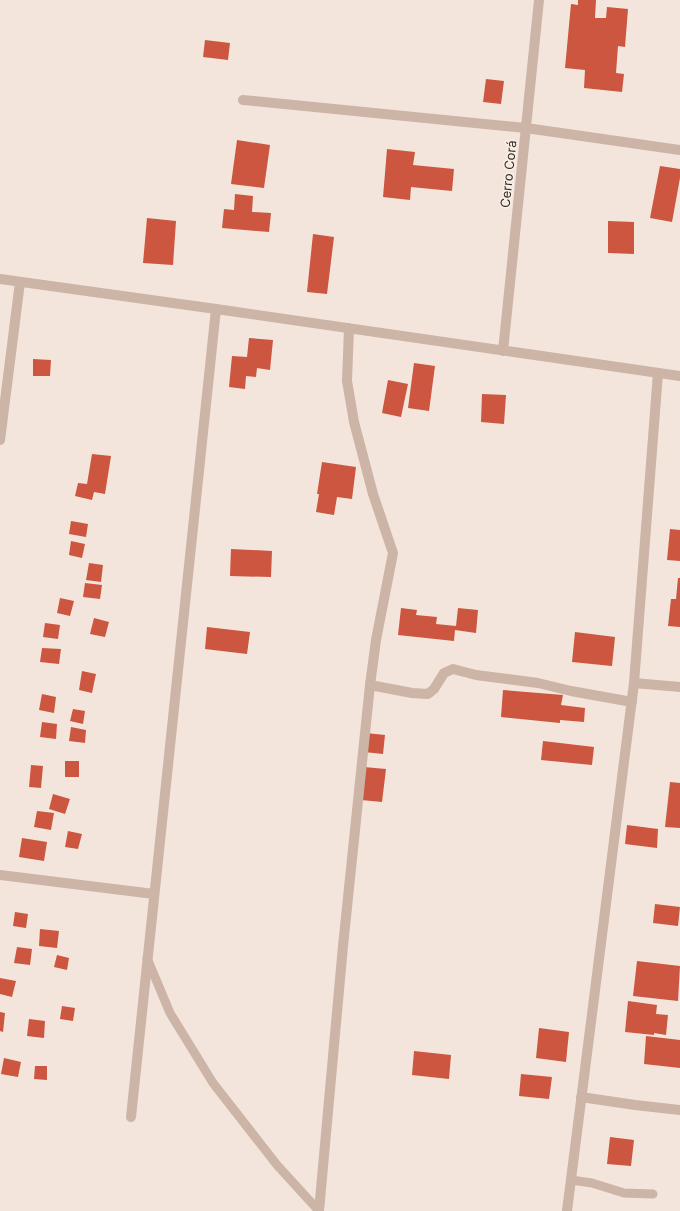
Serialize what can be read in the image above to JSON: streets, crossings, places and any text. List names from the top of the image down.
{
  "streets": {
    "street": ["Cerro Corá"]
  }
}
